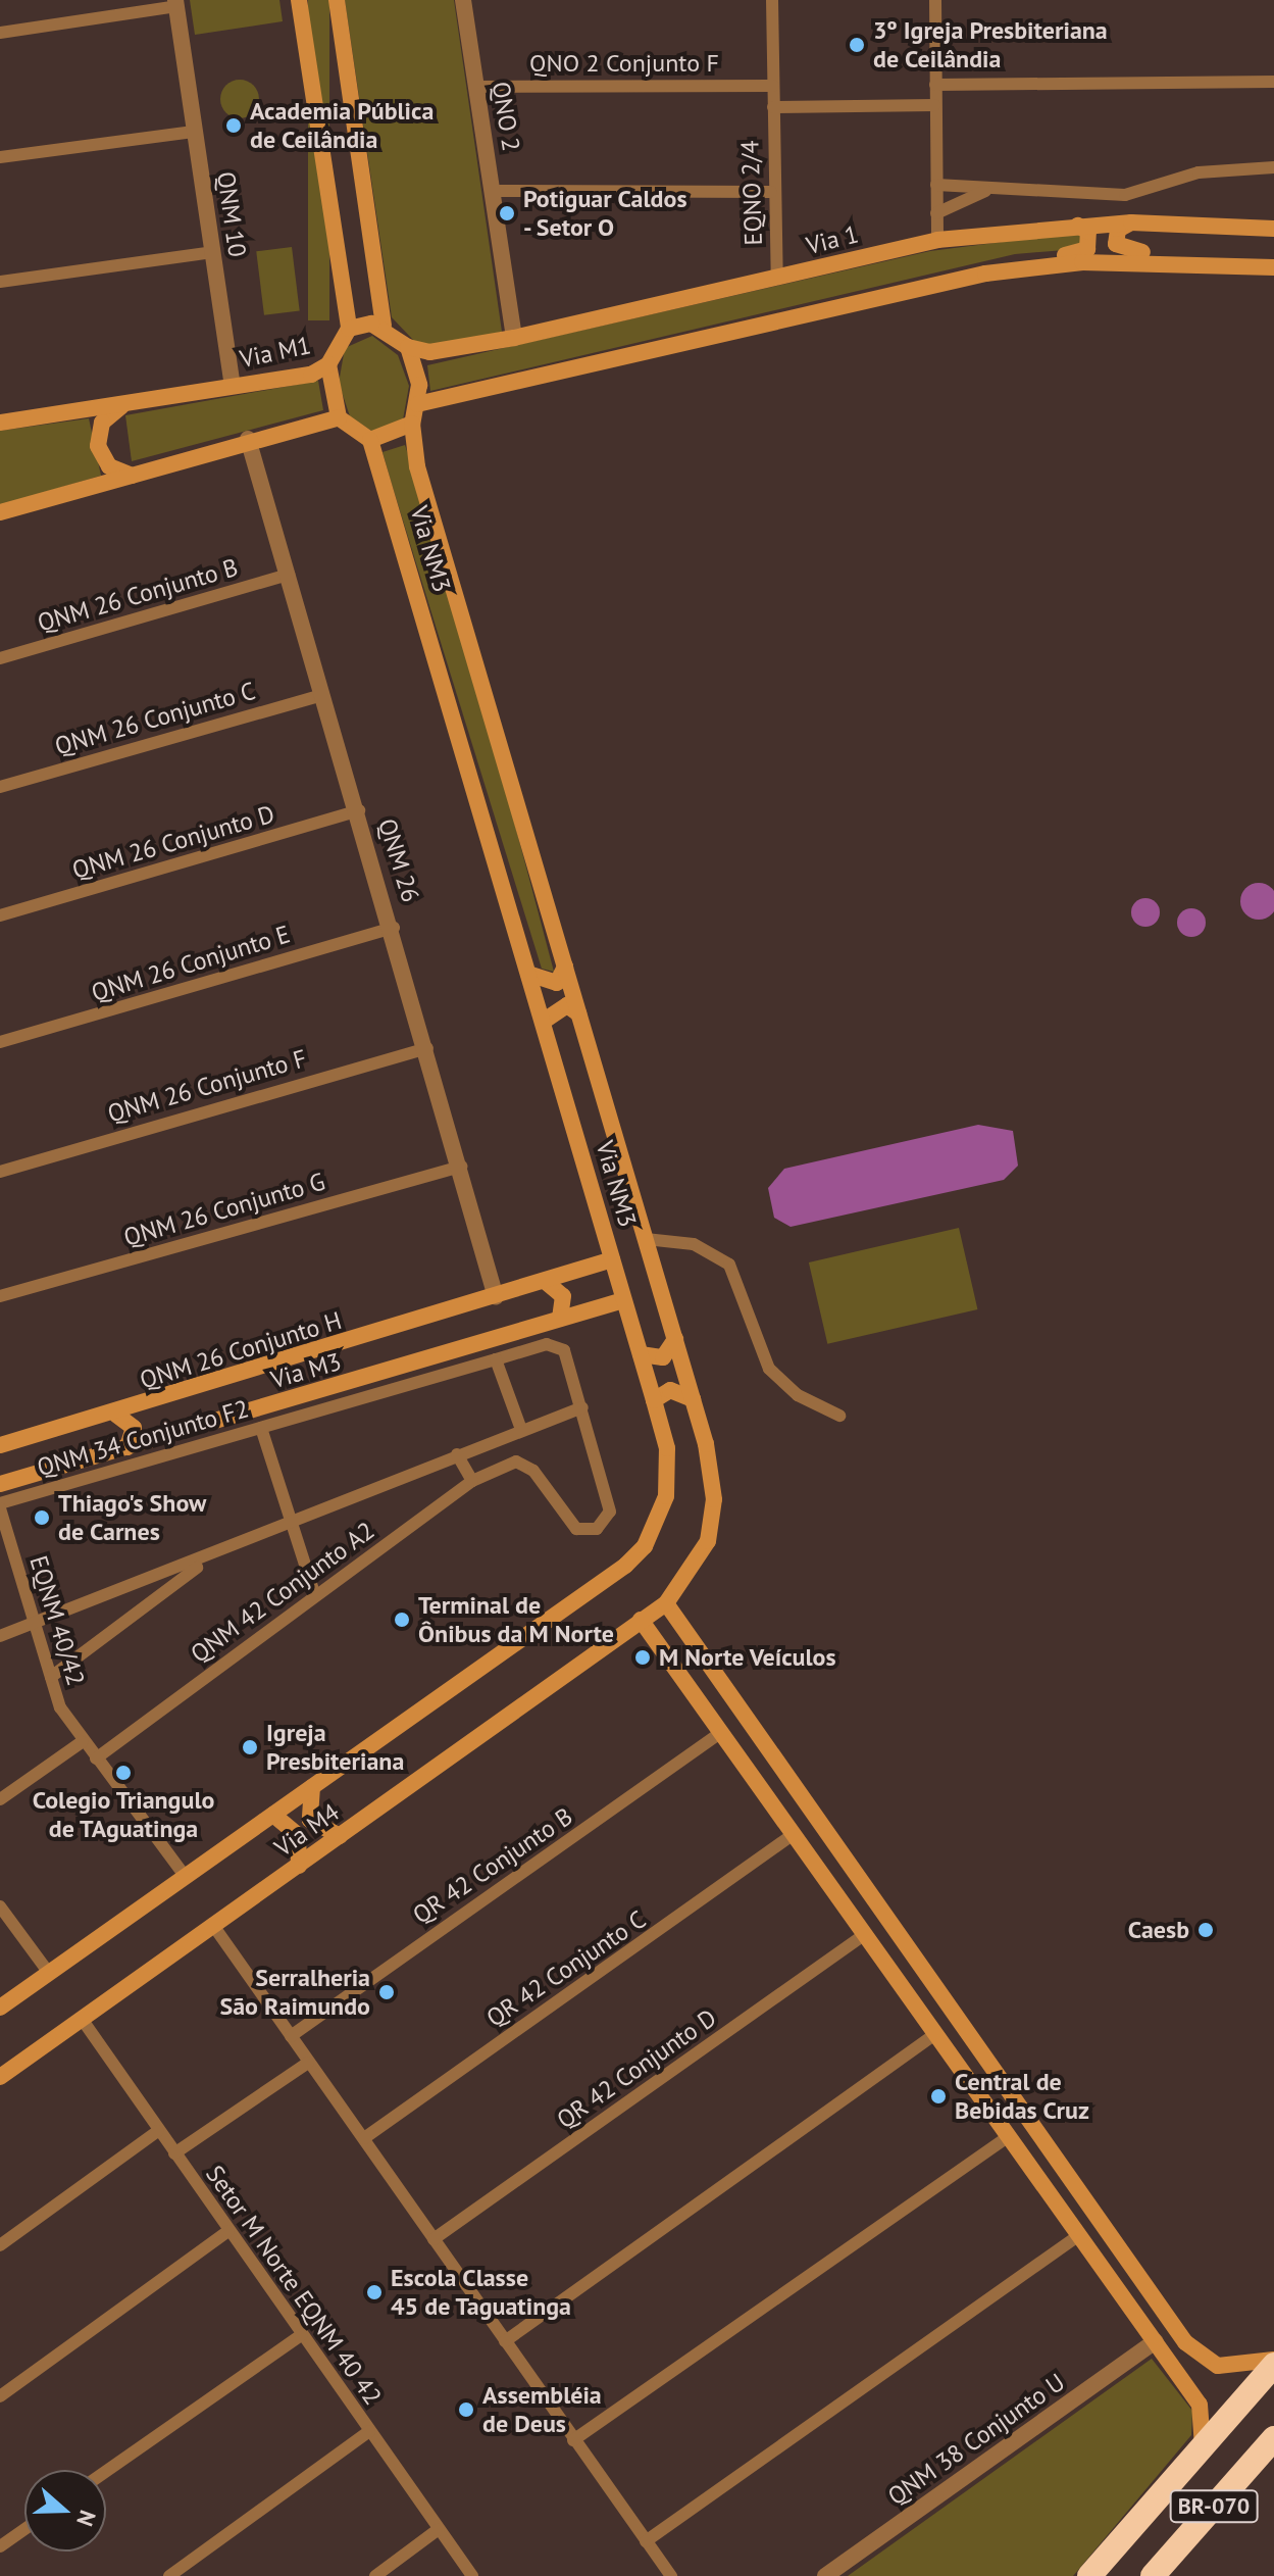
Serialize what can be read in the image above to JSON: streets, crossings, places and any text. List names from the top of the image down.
{
  "streets": {
    "highway": ["BR-070"],
    "main road": [
      "Via 1",
      "Via M1",
      "Via NM3",
      "QNM 26 Conjunto H",
      "Via M3",
      "Via M4"
    ],
    "street": [
      "QNO 2 Conjunto F",
      "QNO 2",
      "EQNO 2/4",
      "QNM 10",
      "QNM 26 Conjunto B",
      "QNM 26 Conjunto C",
      "QNM 26 Conjunto D",
      "QNM 26",
      "QNM 26 Conjunto E",
      "QNM 26 Conjunto F",
      "QNM 26 Conjunto G",
      "QNM 34 Conjunto F2",
      "QNM 42 Conjunto A2",
      "EQNM 40/42",
      "QR 42 Conjunto B",
      "QR 42 Conjunto C",
      "QR 42 Conjunto D",
      "Setor M Norte EQNM 40 42",
      "QNM 38 Conjunto U"
    ]
  },
  "crossings": [
    ["QNO 2 Conjunto F", "QNO 2"],
    ["QNO 2 Conjunto F", "EQNO 2/4"],
    ["QNO 2", "Via 1"],
    ["EQNO 2/4", "Via 1"],
    ["QNM 10", "Via M1"],
    ["Via 1", "Via M1"],
    ["Via 1", "Via NM3"],
    ["Via M1", "Via NM3"],
    ["Via NM3", "Via M3"],
    ["Via NM3", "Via M4"],
    ["QNM 26 Conjunto B", "QNM 26"],
    ["QNM 26 Conjunto C", "QNM 26"],
    ["QNM 26 Conjunto D", "QNM 26"],
    ["QNM 26", "QNM 26 Conjunto E"],
    ["QNM 26", "QNM 26 Conjunto F"],
    ["QNM 26", "QNM 26 Conjunto G"],
    ["QNM 26", "QNM 26 Conjunto H"],
    ["QNM 34 Conjunto F2", "QNM 42 Conjunto A2"],
    ["QNM 34 Conjunto F2", "EQNM 40/42"],
    ["QNM 42 Conjunto A2", "EQNM 40/42"],
    ["EQNM 40/42", "Via M4"],
    ["Via M4", "Setor M Norte EQNM 40 42"]
  ],
  "places": [
    "3º Igreja Presbiteriana de Ceilândia",
    "Academia Pública de Ceilândia",
    "Potiguar Caldos - Setor O",
    "Thiago's Show de Carnes",
    "Terminal de Ônibus da M Norte",
    "M Norte Veículos",
    "Igreja Presbiteriana",
    "Colegio Triangulo de TAguatinga",
    "Caesb",
    "Serralheria São Raimundo",
    "Central de Bebidas Cruz",
    "Escola Classe 45 de Taguatinga",
    "Assembléia de Deus"
  ],
  "north": "right"
}
